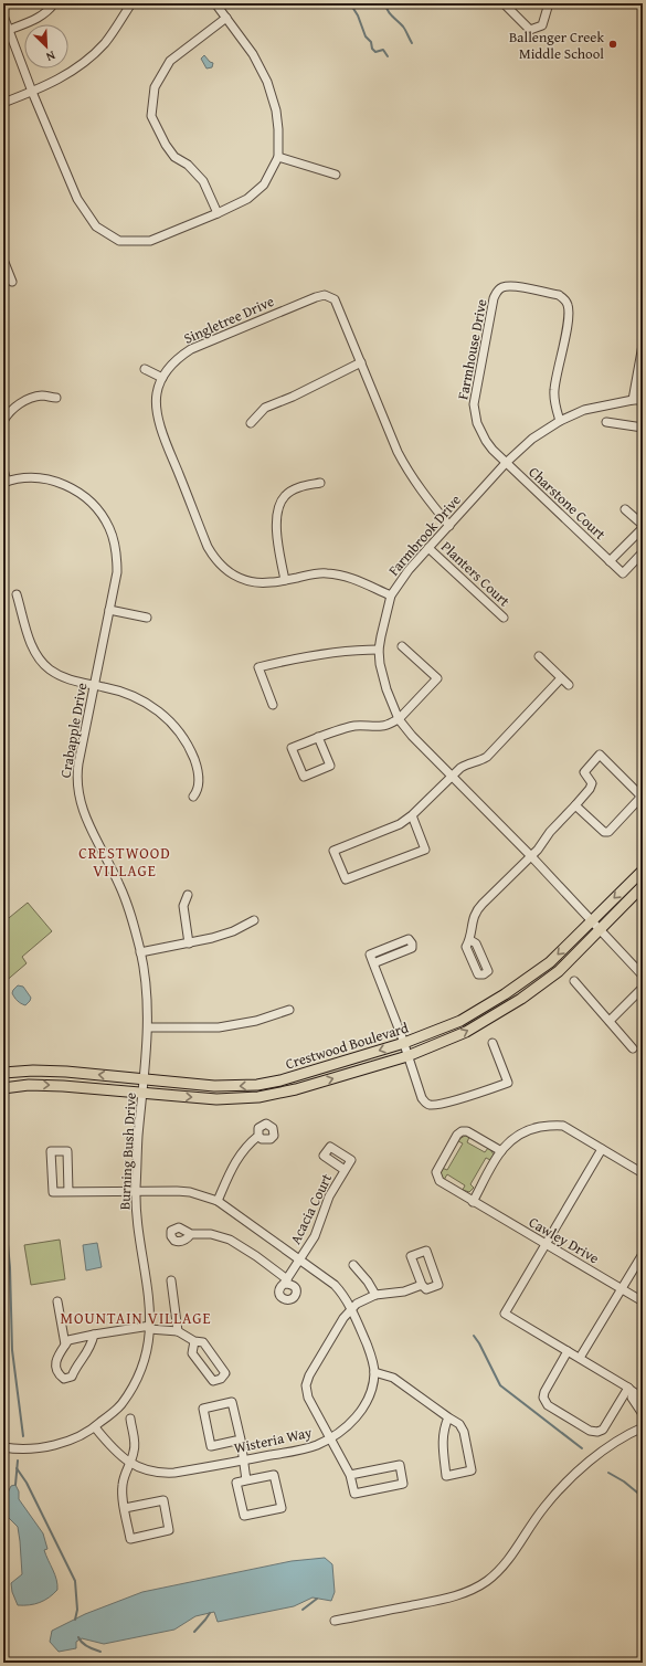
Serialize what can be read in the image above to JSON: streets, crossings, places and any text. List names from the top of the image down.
{
  "streets": {
    "main road": ["Crestwood Boulevard"],
    "street": [
      "Singletree Drive",
      "Farmhouse Drive",
      "Charstone Court",
      "Farmbrook Drive",
      "Planters Court",
      "Crabapple Drive",
      "Burning Bush Drive",
      "Acacia Court",
      "Cawley Drive",
      "Wisteria Way"
    ]
  },
  "crossings": [
    ["Singletree Drive", "Farmbrook Drive"],
    ["Farmhouse Drive", "Charstone Court"],
    ["Farmhouse Drive", "Farmbrook Drive"],
    ["Charstone Court", "Farmbrook Drive"],
    ["Farmbrook Drive", "Planters Court"],
    ["Farmbrook Drive", "Crestwood Boulevard"],
    ["Crabapple Drive", "Crestwood Boulevard"],
    ["Crabapple Drive", "Burning Bush Drive"],
    ["Crestwood Boulevard", "Burning Bush Drive"],
    ["Burning Bush Drive", "Wisteria Way"],
    ["Acacia Court", "Wisteria Way"]
  ],
  "districts": ["CRESTWOOD VILLAGE", "MOUNTAIN VILLAGE"],
  "places": ["Ballenger Creek Middle School"],
  "north": "bottom right"
}
